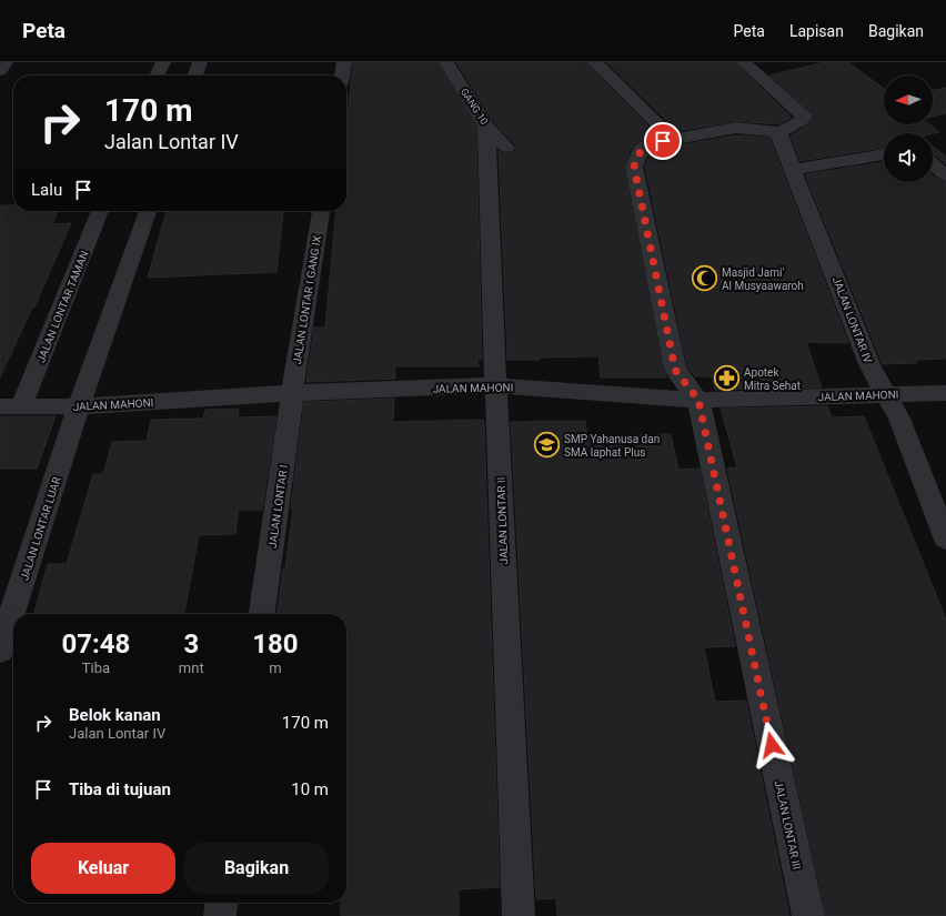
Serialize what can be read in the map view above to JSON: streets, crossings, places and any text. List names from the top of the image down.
{
  "streets": {
    "street": [
      "GANG 10",
      "JALAN LONTAR I GANG IX",
      "JALAN LONTAR TAMAN",
      "JALAN LONTAR IV",
      "JALAN MAHONI",
      "JALAN LONTAR I",
      "JALAN LONTAR II",
      "JALAN LONTAR LUAR",
      "JALAN LONTAR III"
    ]
  },
  "crossings": [
    ["GANG 10", "JALAN LONTAR II"],
    ["JALAN LONTAR I GANG IX", "JALAN MAHONI"],
    ["JALAN LONTAR I GANG IX", "JALAN LONTAR I"],
    ["JALAN LONTAR TAMAN", "JALAN MAHONI"],
    ["JALAN LONTAR IV", "JALAN MAHONI"],
    ["JALAN MAHONI", "JALAN LONTAR I"],
    ["JALAN MAHONI", "JALAN LONTAR II"],
    ["JALAN MAHONI", "JALAN LONTAR LUAR"],
    ["JALAN MAHONI", "JALAN LONTAR III"]
  ],
  "places": {
    "mosque": ["Masjid Jami' Al Musyaawaroh"],
    "pharmacy": ["Apotek Mitra Sehat"],
    "school or university": ["SMP Yahanusa dan SMA laphat Plus"]
  },
  "north": "left",
  "page": {
    "header": "Peta",
    "nav": ["Peta", "Lapisan", "Bagikan"],
    "turn": ["170 m", "Jalan Lontar IV"],
    "then": "Lalu",
    "eta": [
      "07:48",
      "Tiba",
      "3",
      "mnt",
      "180",
      "m"
    ],
    "list": [
      {
        "name": "Belok kanan",
        "note": "Jalan Lontar IV",
        "value": "170 m"
      },
      {
        "name": "Tiba di tujuan",
        "value": "10 m"
      }
    ],
    "buttons": ["Keluar", "Bagikan"]
  }
}
